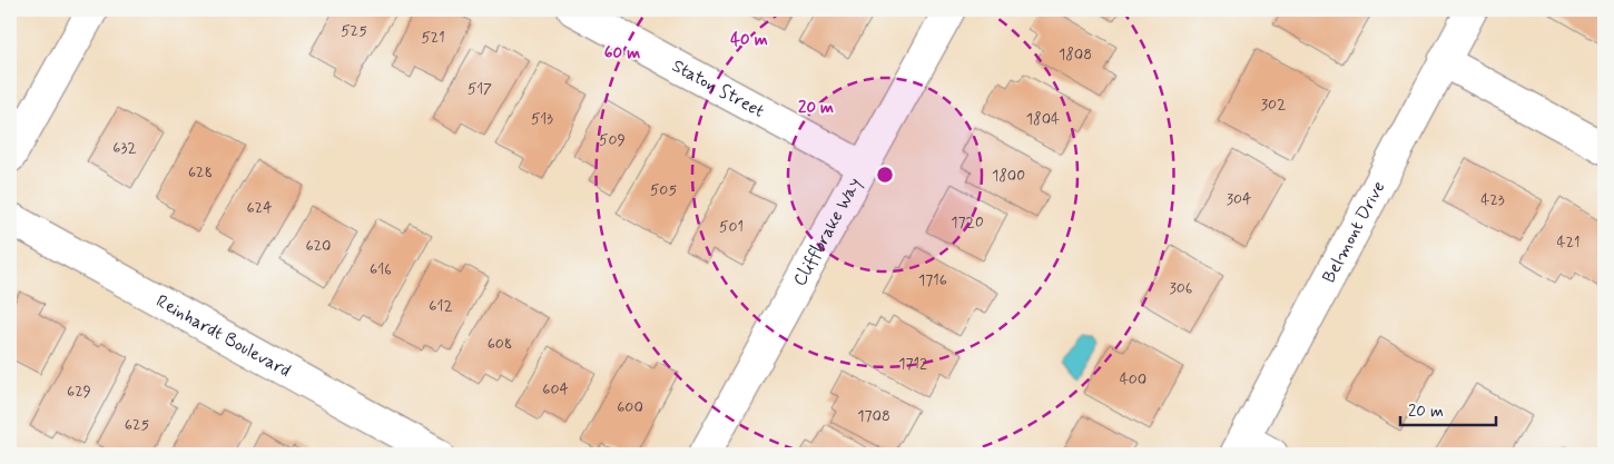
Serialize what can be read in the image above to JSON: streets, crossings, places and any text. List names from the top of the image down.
{
  "streets": {
    "street": [
      "Staton Street",
      "Cliffbrake Way",
      "Belmont Drive",
      "Reinhardt Boulevard"
    ]
  },
  "crossings": [
    ["Staton Street", "Cliffbrake Way"]
  ],
  "house_numbers": [
    "525",
    "521",
    "1808",
    "517",
    "302",
    "513",
    "1804",
    "509",
    "632",
    "628",
    "1800",
    "505",
    "304",
    "423",
    "624",
    "1720",
    "501",
    "421",
    "620",
    "616",
    "1716",
    "306",
    "612",
    "608",
    "1712",
    "400",
    "604",
    "629",
    "600",
    "1708",
    "625"
  ],
  "scale_bar": "20 m",
  "rings": ["40 m", "60 m", "20 m"]
}
